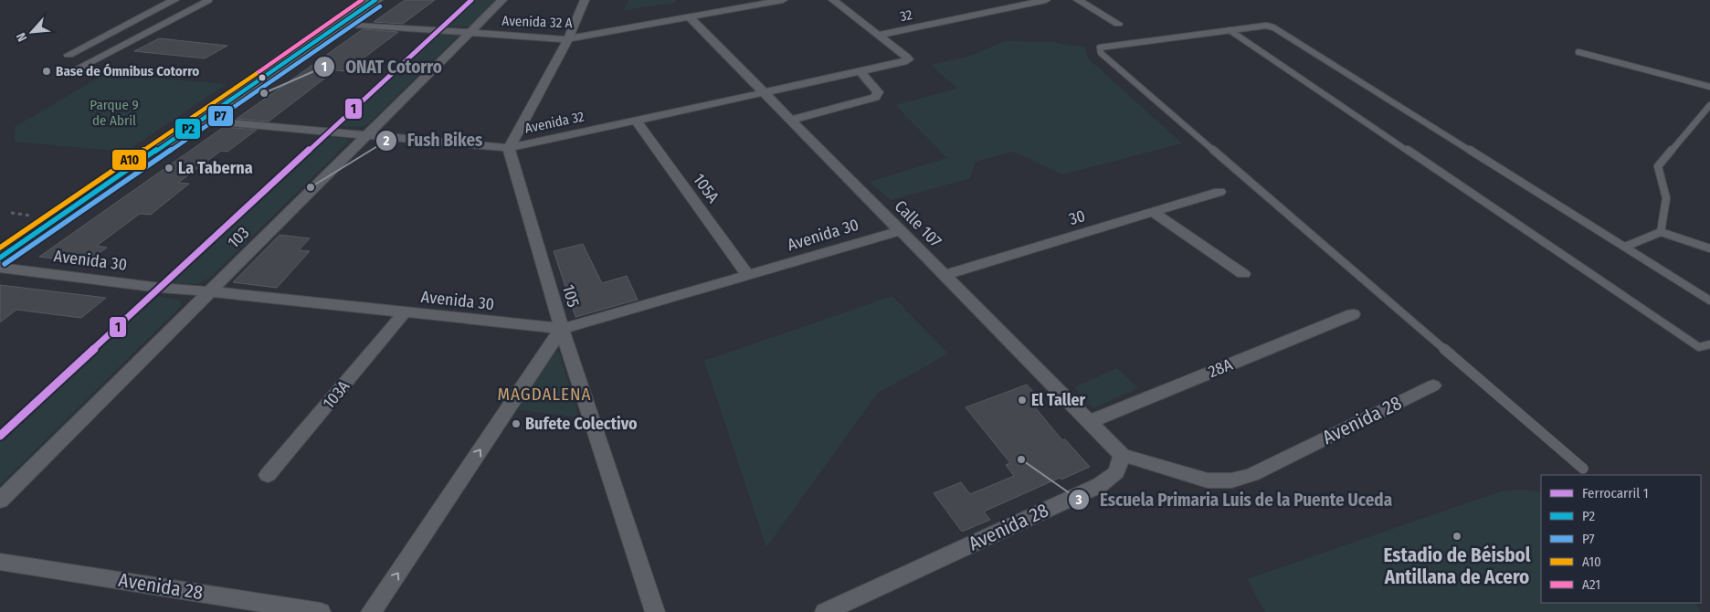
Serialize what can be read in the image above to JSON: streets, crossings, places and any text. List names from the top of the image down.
{
  "streets": {
    "street": [
      "32",
      "Avenida 32 A",
      "Avenida 32",
      "105A",
      "30",
      "Calle 107",
      "Avenida 30",
      "103",
      "105",
      "28A",
      "103A",
      "Avenida 28"
    ]
  },
  "crossings": [
    ["32", "Avenida 32"],
    ["Avenida 32 A", "Calle 107"],
    ["Avenida 32 A", "103"],
    ["Avenida 32", "105A"],
    ["Avenida 32", "Calle 107"],
    ["Avenida 32", "103"],
    ["Avenida 32", "105"],
    ["105A", "Avenida 30"],
    ["30", "Calle 107"],
    ["Calle 107", "Avenida 30"],
    ["Calle 107", "28A"],
    ["Calle 107", "Avenida 28"],
    ["Avenida 30", "103"],
    ["Avenida 30", "105"],
    ["Avenida 30", "103A"]
  ],
  "districts": ["MAGDALENA"],
  "parks": ["Parque 9 de Abril"],
  "places": [
    "Base de Ómnibus Cotorro",
    "ONAT Cotorro",
    "La Taberna",
    "Fush Bikes",
    "El Taller",
    "Bufete Colectivo",
    "Escuela Primaria Luis de la Puente Uceda",
    "Estadio de Béisbol Antillana de Acero"
  ],
  "lines": [
    "rail line 1",
    "transit line P2",
    "transit line A21",
    "transit line P7",
    "transit line A10"
  ],
  "legend": [
    "Ferrocarril 1",
    "P2",
    "P7",
    "A10",
    "A21"
  ],
  "north": "bottom left"
}
